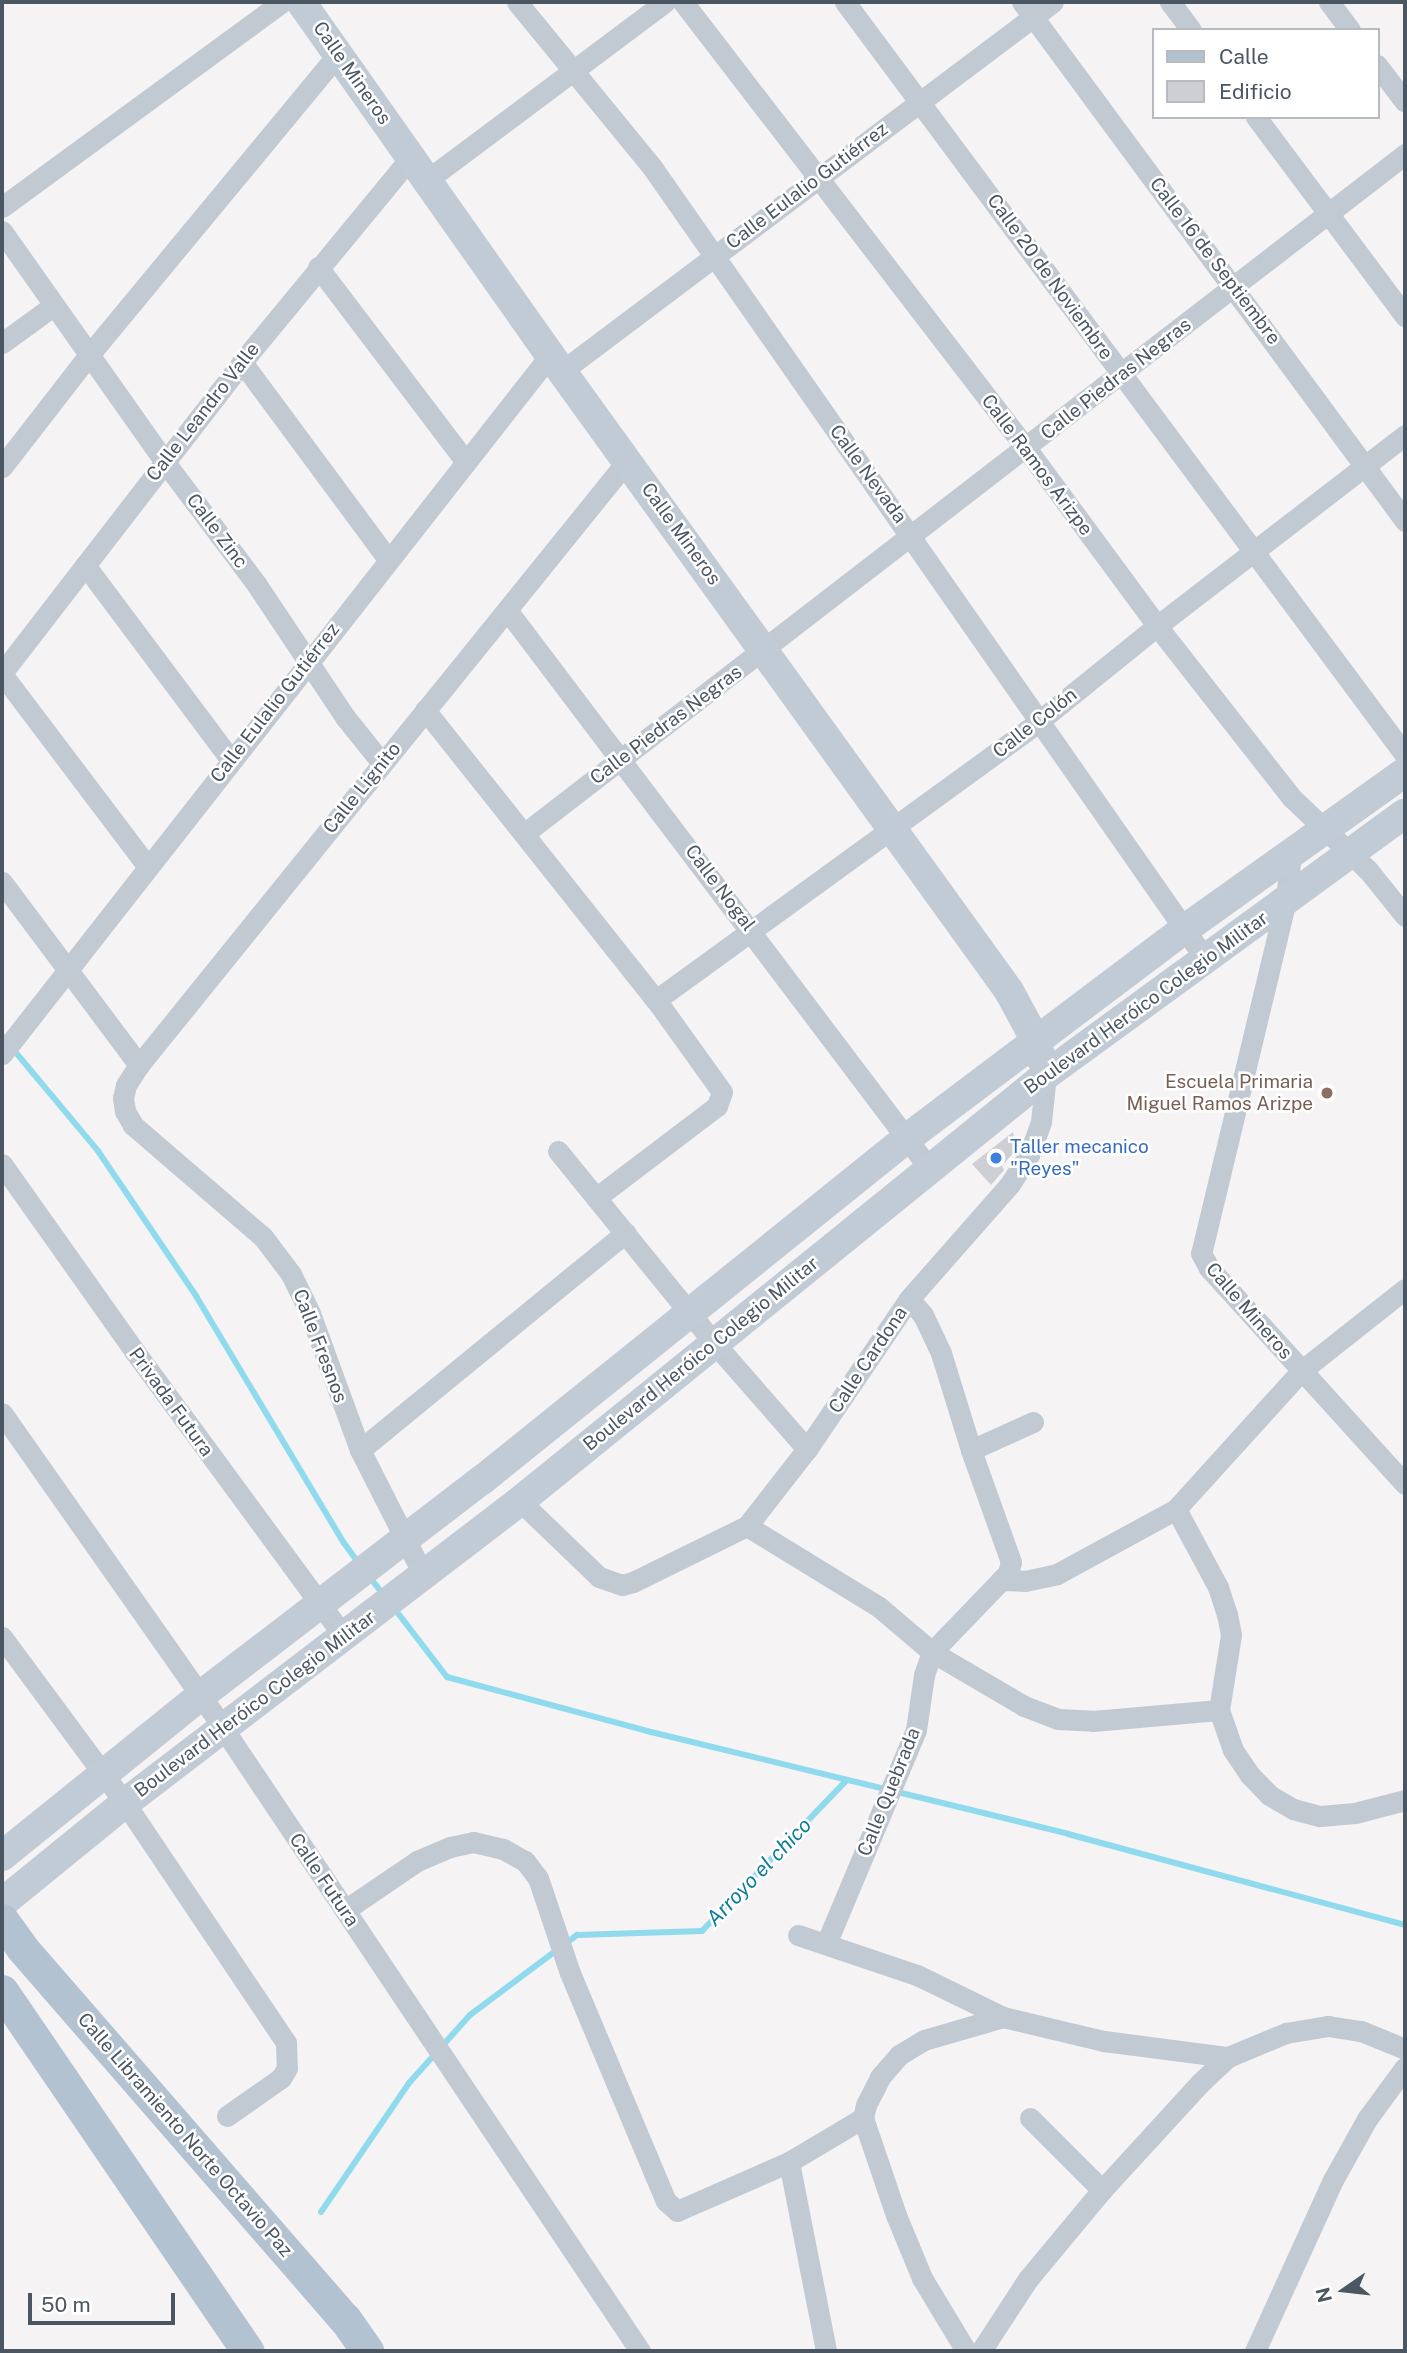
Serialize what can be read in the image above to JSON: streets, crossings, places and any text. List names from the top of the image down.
{
  "streets": {
    "main road": ["Calle Libramiento Norte Octavio Paz"],
    "street": [
      "Calle Mineros",
      "Calle Eulalio Gutiérrez",
      "Calle 16 de Septiembre",
      "Calle 20 de Noviembre",
      "Calle Piedras Negras",
      "Calle Leandro Valle",
      "Calle Ramos Arizpe",
      "Calle Nevada",
      "Calle Zinc",
      "Calle Colón",
      "Calle Lignito",
      "Calle Nogal",
      "Boulevard Heróico Colegio Militar",
      "Calle Fresnos",
      "Calle Cardona",
      "Privada Futura",
      "Calle Quebrada",
      "Calle Futura"
    ]
  },
  "crossings": [
    ["Calle Mineros", "Calle Eulalio Gutiérrez"],
    ["Calle Mineros", "Calle Piedras Negras"],
    ["Calle Mineros", "Calle Leandro Valle"],
    ["Calle Mineros", "Calle Colón"],
    ["Calle Mineros", "Calle Lignito"],
    ["Calle Mineros", "Boulevard Heróico Colegio Militar"],
    ["Calle Mineros", "Calle Cardona"],
    ["Calle Eulalio Gutiérrez", "Calle 16 de Septiembre"],
    ["Calle Eulalio Gutiérrez", "Calle 20 de Noviembre"],
    ["Calle Eulalio Gutiérrez", "Calle Ramos Arizpe"],
    ["Calle Eulalio Gutiérrez", "Calle Nevada"],
    ["Calle Eulalio Gutiérrez", "Calle Zinc"],
    ["Calle 16 de Septiembre", "Calle Piedras Negras"],
    ["Calle 16 de Septiembre", "Calle Colón"],
    ["Calle 20 de Noviembre", "Calle Piedras Negras"],
    ["Calle 20 de Noviembre", "Calle Colón"],
    ["Calle Piedras Negras", "Calle Ramos Arizpe"],
    ["Calle Piedras Negras", "Calle Nevada"],
    ["Calle Piedras Negras", "Calle Nogal"],
    ["Calle Leandro Valle", "Calle Nevada"],
    ["Calle Leandro Valle", "Calle Zinc"],
    ["Calle Ramos Arizpe", "Calle Colón"],
    ["Calle Ramos Arizpe", "Boulevard Heróico Colegio Militar"],
    ["Calle Nevada", "Calle Colón"],
    ["Calle Nevada", "Boulevard Heróico Colegio Militar"],
    ["Calle Zinc", "Calle Lignito"],
    ["Calle Colón", "Calle Nogal"],
    ["Calle Lignito", "Calle Nogal"],
    ["Calle Lignito", "Calle Fresnos"],
    ["Calle Nogal", "Boulevard Heróico Colegio Militar"],
    ["Boulevard Heróico Colegio Militar", "Calle Fresnos"],
    ["Boulevard Heróico Colegio Militar", "Calle Cardona"],
    ["Boulevard Heróico Colegio Militar", "Privada Futura"],
    ["Boulevard Heróico Colegio Militar", "Calle Futura"]
  ],
  "water": ["Arroyo el chico"],
  "places": ["Escuela Primaria Miguel Ramos Arizpe", "Taller mecanico \"Reyes\""],
  "legend": ["Calle", "Edificio"],
  "scale_bar": "50 m",
  "north": "left"
}
